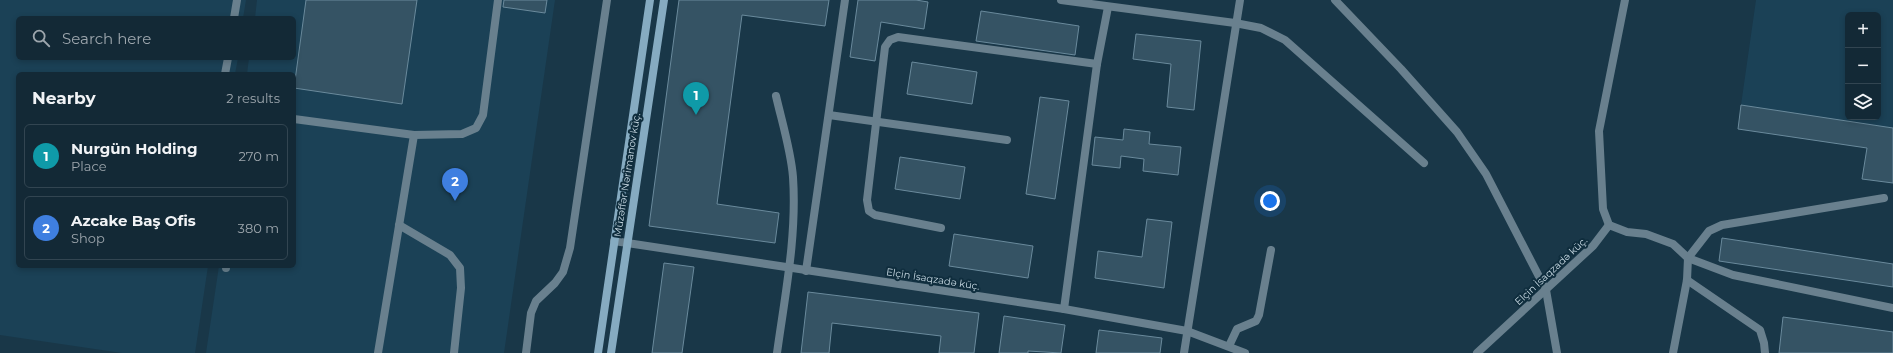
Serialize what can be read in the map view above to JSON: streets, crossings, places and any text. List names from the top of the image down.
{
  "streets": {
    "main road": ["Müzəffər Nərimanov küç."],
    "street": ["Elçin İsaqzadə küç."]
  },
  "crossings": [
    ["Müzəffər Nərimanov küç.", "Elçin İsaqzadə küç."]
  ],
  "page": {
    "map_buttons": ["+", "−"],
    "search": "Search here",
    "heading": ["Nearby", "2 results"],
    "pins": ["1", "2"],
    "list": [
      {
        "mark": "1",
        "name": "Nurgün Holding",
        "note": "Place",
        "value": "270 m"
      },
      {
        "mark": "2",
        "name": "Azcake Baş Ofis",
        "note": "Shop",
        "value": "380 m"
      }
    ]
  }
}
